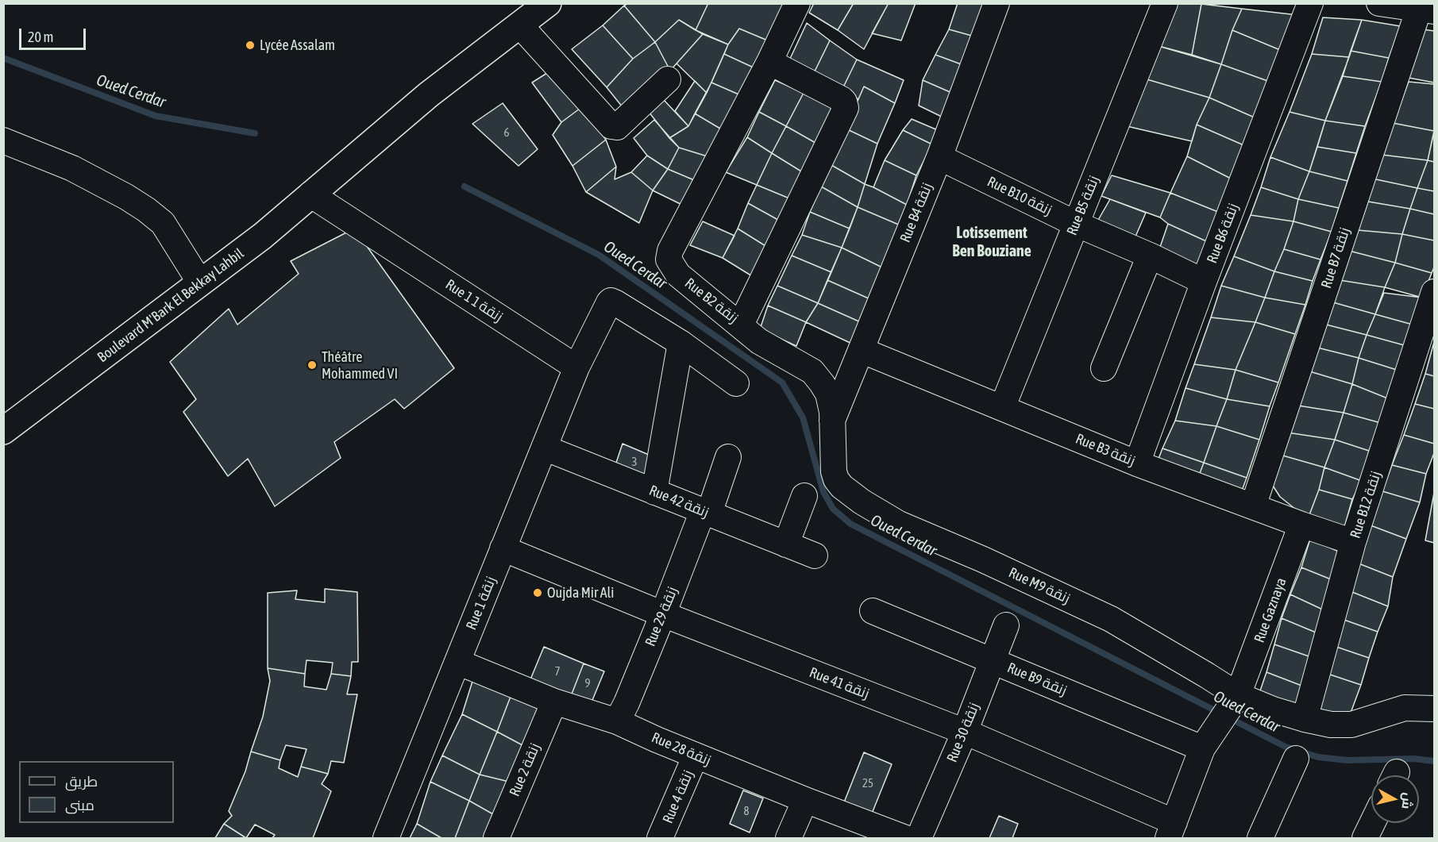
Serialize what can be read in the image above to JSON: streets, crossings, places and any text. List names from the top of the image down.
{
  "streets": {
    "main road": ["Boulevard M'Bark El Bekkay Lahbil"],
    "street": [
      "Rue B10 زنقة",
      "Rue B5 زنقة",
      "Rue B4 زنقة",
      "Rue B6 زنقة",
      "Rue B7 زنقة",
      "Rue 1 زنقة 1",
      "Rue B2 زنقة",
      "Rue B3 زنقة",
      "Rue 42 زنقة",
      "Rue B12 زنقة",
      "Rue M9 زنقة",
      "Rue زنقة 1",
      "Rue Gaznaya",
      "Rue 29 زنقة",
      "Rue B9 زنقة",
      "Rue 41 زنقة",
      "Rue 30 زنقة",
      "Rue 28 زنقة",
      "Rue 2 زنقة",
      "Rue 4 زنقة"
    ]
  },
  "crossings": [
    ["Rue B10 زنقة", "Rue B5 زنقة"],
    ["Rue B10 زنقة", "Rue B4 زنقة"],
    ["Rue B10 زنقة", "Rue B6 زنقة"],
    ["Rue B5 زنقة", "Rue B3 زنقة"],
    ["Rue B4 زنقة", "Rue B3 زنقة"],
    ["Rue B4 زنقة", "Rue M9 زنقة"],
    ["Rue B6 زنقة", "Rue B3 زنقة"],
    ["Rue B7 زنقة", "Rue B3 زنقة"],
    ["Rue 1 زنقة 1", "Boulevard M'Bark El Bekkay Lahbil"],
    ["Rue 1 زنقة 1", "Rue زنقة 1"],
    ["Rue B2 زنقة", "Rue M9 زنقة"],
    ["Rue B3 زنقة", "Rue B12 زنقة"],
    ["Rue B3 زنقة", "Rue Gaznaya"],
    ["Rue 42 زنقة", "Rue زنقة 1"],
    ["Rue 42 زنقة", "Rue 29 زنقة"],
    ["Rue B12 زنقة", "Rue M9 زنقة"],
    ["Rue M9 زنقة", "Rue Gaznaya"],
    ["Rue زنقة 1", "Rue 41 زنقة"],
    ["Rue زنقة 1", "Rue 28 زنقة"],
    ["Rue Gaznaya", "Rue B9 زنقة"],
    ["Rue Gaznaya", "Rue 41 زنقة"],
    ["Rue 29 زنقة", "Rue 41 زنقة"],
    ["Rue 29 زنقة", "Rue 28 زنقة"],
    ["Rue B9 زنقة", "Rue 30 زنقة"],
    ["Rue 41 زنقة", "Rue 30 زنقة"],
    ["Rue 28 زنقة", "Rue 2 زنقة"],
    ["Rue 28 زنقة", "Rue 4 زنقة"]
  ],
  "districts": ["Lotissement Ben Bouziane"],
  "water": ["Oued Cerdar"],
  "places": ["Lycée Assalam", "Théâtre Mohammed VI", "Oujda Mir Ali"],
  "house_numbers": [
    "6",
    "3",
    "7",
    "9",
    "25",
    "8"
  ],
  "legend": ["طريق", "مبنى"],
  "scale_bar": "20 m",
  "north": "right"
}
